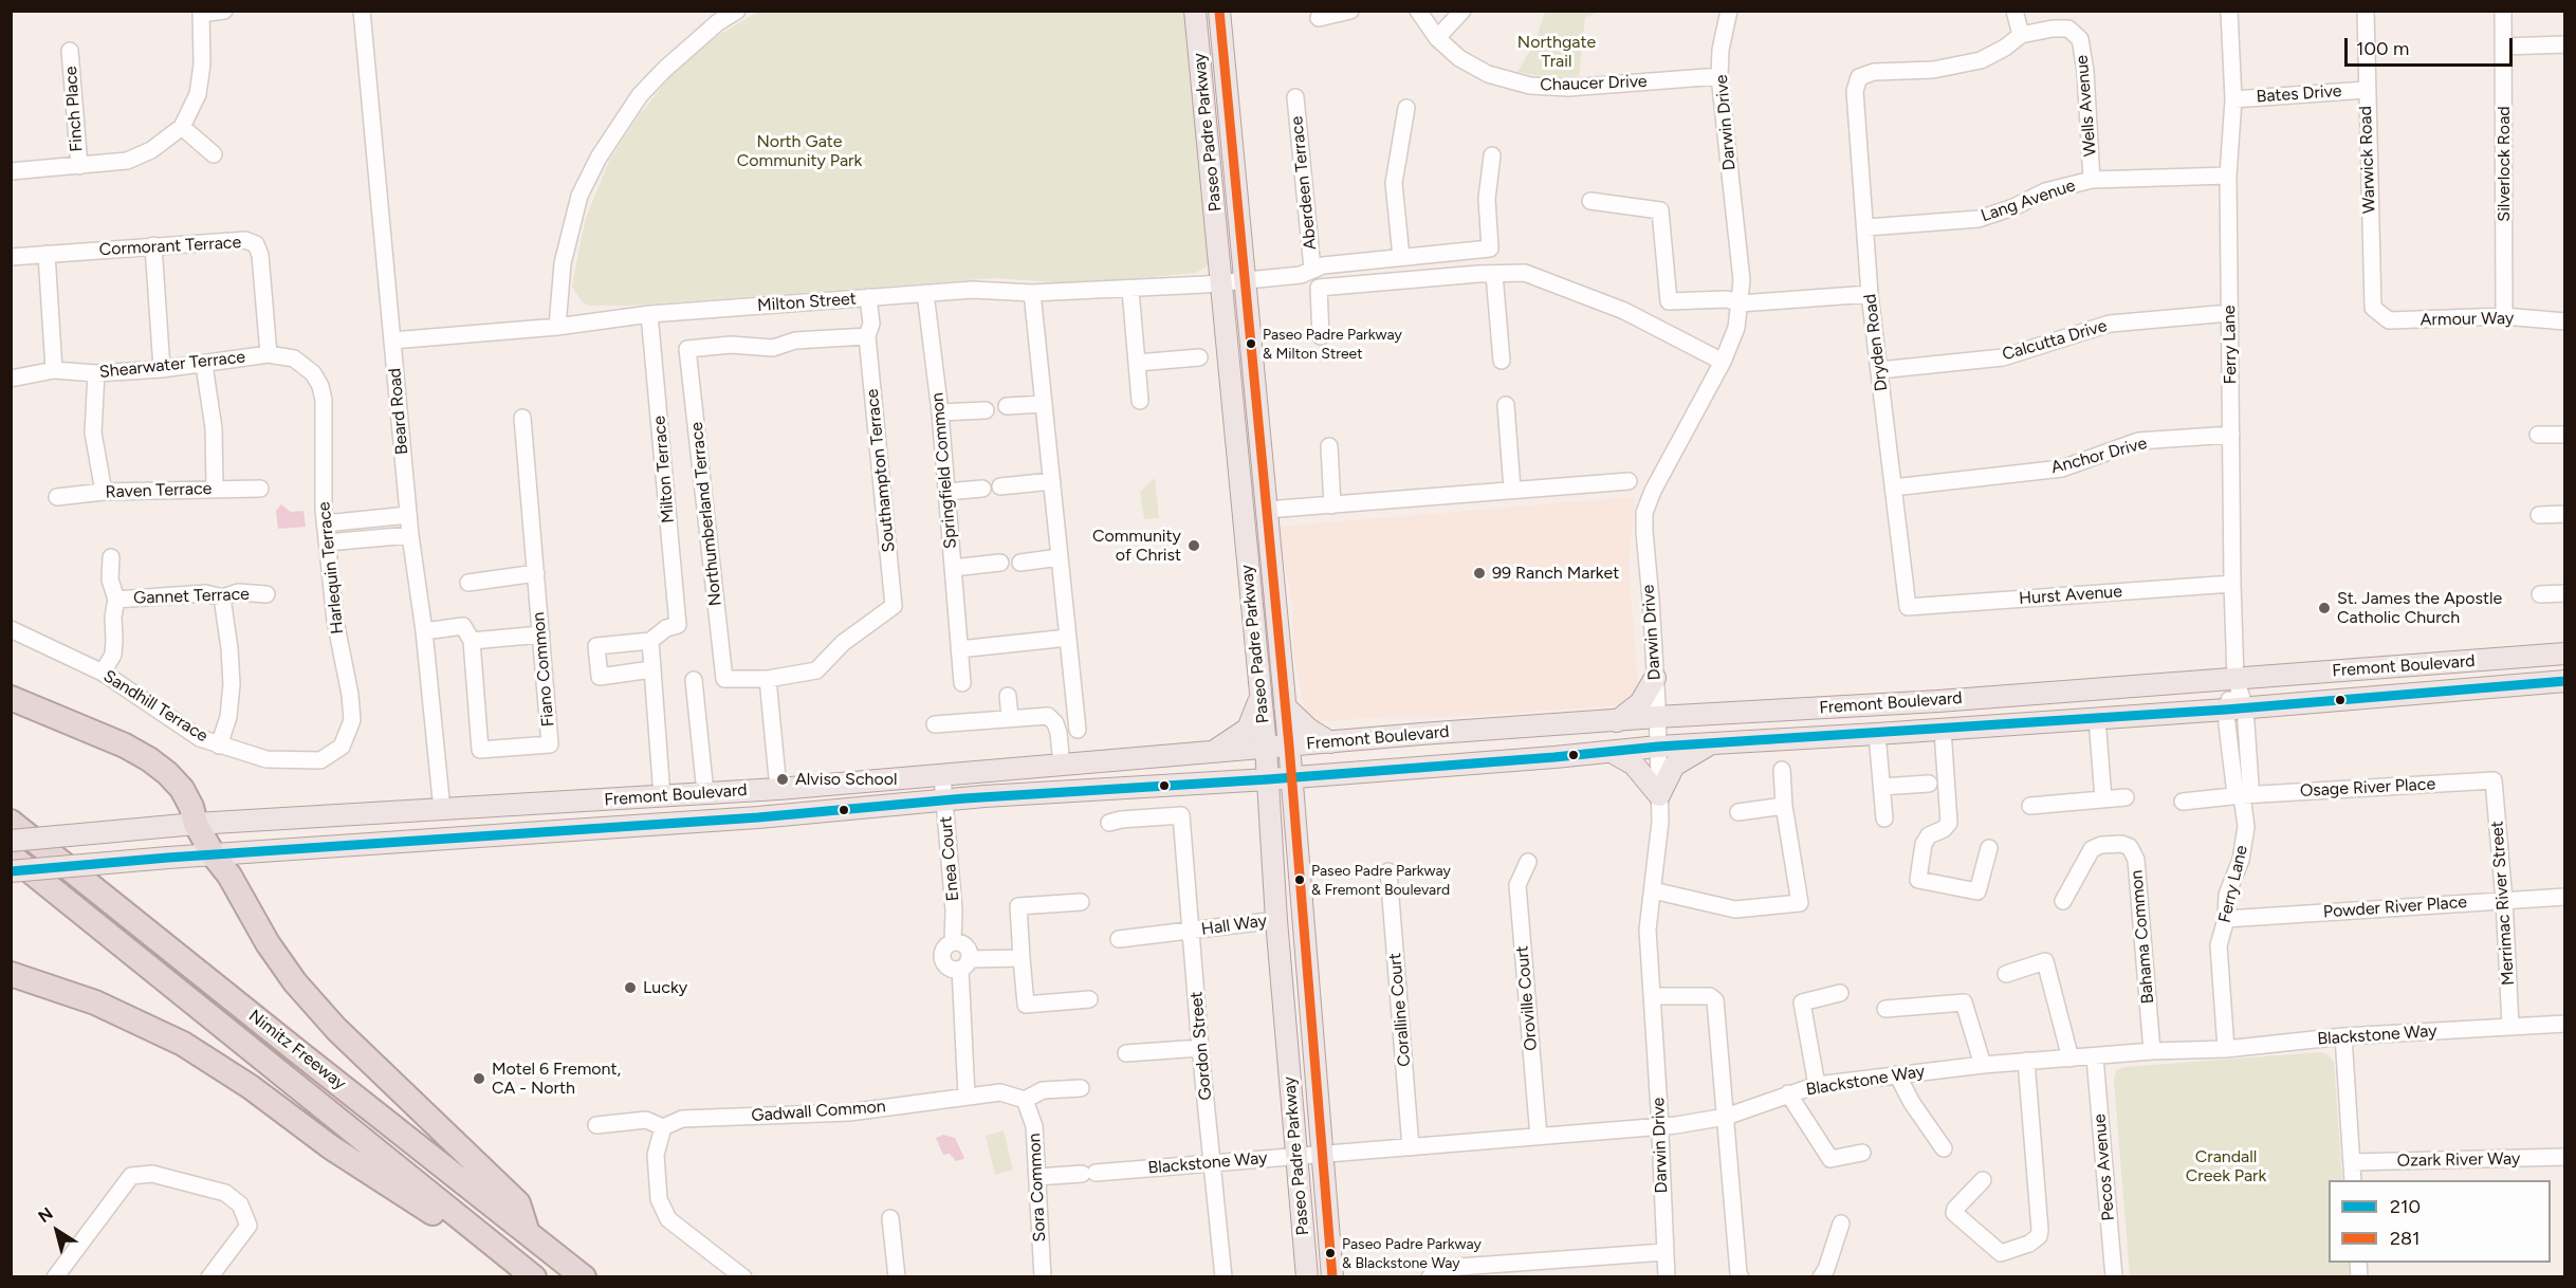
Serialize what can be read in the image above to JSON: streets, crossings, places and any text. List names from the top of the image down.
{
  "streets": {
    "highway": ["Nimitz Freeway"],
    "main road": ["Paseo Padre Parkway", "Fremont Boulevard"],
    "street": [
      "Chaucer Drive",
      "Bates Drive",
      "Wells Avenue",
      "Finch Place",
      "Darwin Drive",
      "Warwick Road",
      "Silverlock Road",
      "Aberdeen Terrace",
      "Lang Avenue",
      "Cormorant Terrace",
      "Milton Street",
      "Armour Way",
      "Calcutta Drive",
      "Dryden Road",
      "Ferry Lane",
      "Shearwater Terrace",
      "Beard Road",
      "Anchor Drive",
      "Milton Terrace",
      "Southampton Terrace",
      "Springfield Common",
      "Raven Terrace",
      "Northumberland Terrace",
      "Harlequin Terrace",
      "Hurst Avenue",
      "Gannet Terrace",
      "Fiano Common",
      "Sandhill Terrace",
      "Osage River Place",
      "Enea Court",
      "Merrimac River Street",
      "Powder River Place",
      "Hall Way",
      "Bahama Common",
      "Oroville Court",
      "Coralline Court",
      "Blackstone Way",
      "Gordon Street",
      "Gadwall Common",
      "Ozark River Way",
      "Pecos Avenue",
      "Sora Common"
    ]
  },
  "crossings": [
    ["Chaucer Drive", "Darwin Drive"],
    ["Bates Drive", "Warwick Road"],
    ["Bates Drive", "Ferry Lane"],
    ["Wells Avenue", "Lang Avenue"],
    ["Wells Avenue", "Dryden Road"],
    ["Darwin Drive", "Fremont Boulevard"],
    ["Darwin Drive", "Blackstone Way"],
    ["Paseo Padre Parkway", "Milton Street"],
    ["Paseo Padre Parkway", "Fremont Boulevard"],
    ["Paseo Padre Parkway", "Hall Way"],
    ["Paseo Padre Parkway", "Blackstone Way"],
    ["Warwick Road", "Armour Way"],
    ["Silverlock Road", "Armour Way"],
    ["Aberdeen Terrace", "Milton Street"],
    ["Lang Avenue", "Dryden Road"],
    ["Lang Avenue", "Ferry Lane"],
    ["Cormorant Terrace", "Shearwater Terrace"],
    ["Milton Street", "Beard Road"],
    ["Milton Street", "Milton Terrace"],
    ["Milton Street", "Southampton Terrace"],
    ["Milton Street", "Springfield Common"],
    ["Calcutta Drive", "Dryden Road"],
    ["Calcutta Drive", "Ferry Lane"],
    ["Dryden Road", "Anchor Drive"],
    ["Dryden Road", "Hurst Avenue"],
    ["Ferry Lane", "Anchor Drive"],
    ["Ferry Lane", "Hurst Avenue"],
    ["Ferry Lane", "Fremont Boulevard"],
    ["Ferry Lane", "Osage River Place"],
    ["Ferry Lane", "Powder River Place"],
    ["Ferry Lane", "Blackstone Way"],
    ["Shearwater Terrace", "Harlequin Terrace"],
    ["Beard Road", "Fremont Boulevard"],
    ["Southampton Terrace", "Northumberland Terrace"],
    ["Harlequin Terrace", "Sandhill Terrace"],
    ["Fremont Boulevard", "Enea Court"],
    ["Osage River Place", "Merrimac River Street"],
    ["Merrimac River Street", "Powder River Place"],
    ["Merrimac River Street", "Blackstone Way"],
    ["Hall Way", "Gordon Street"],
    ["Bahama Common", "Blackstone Way"],
    ["Oroville Court", "Blackstone Way"],
    ["Coralline Court", "Blackstone Way"],
    ["Blackstone Way", "Gordon Street"],
    ["Blackstone Way", "Pecos Avenue"],
    ["Blackstone Way", "Sora Common"],
    ["Gadwall Common", "Sora Common"]
  ],
  "parks": ["Northgate Trail", "North Gate Community Park", "Crandall Creek Park"],
  "places": [
    "Paseo Padre Parkway & Milton Street",
    "Community of Christ",
    "99 Ranch Market",
    "St. James the Apostle Catholic Church",
    "Alviso School",
    "Paseo Padre Parkway & Fremont Boulevard",
    "Lucky",
    "Motel 6 Fremont, CA - North",
    "Paseo Padre Parkway & Blackstone Way"
  ],
  "lines": ["transit line 281", "transit line 210"],
  "legend": ["210", "281"],
  "scale_bar": "100 m",
  "north": "top left"
}
